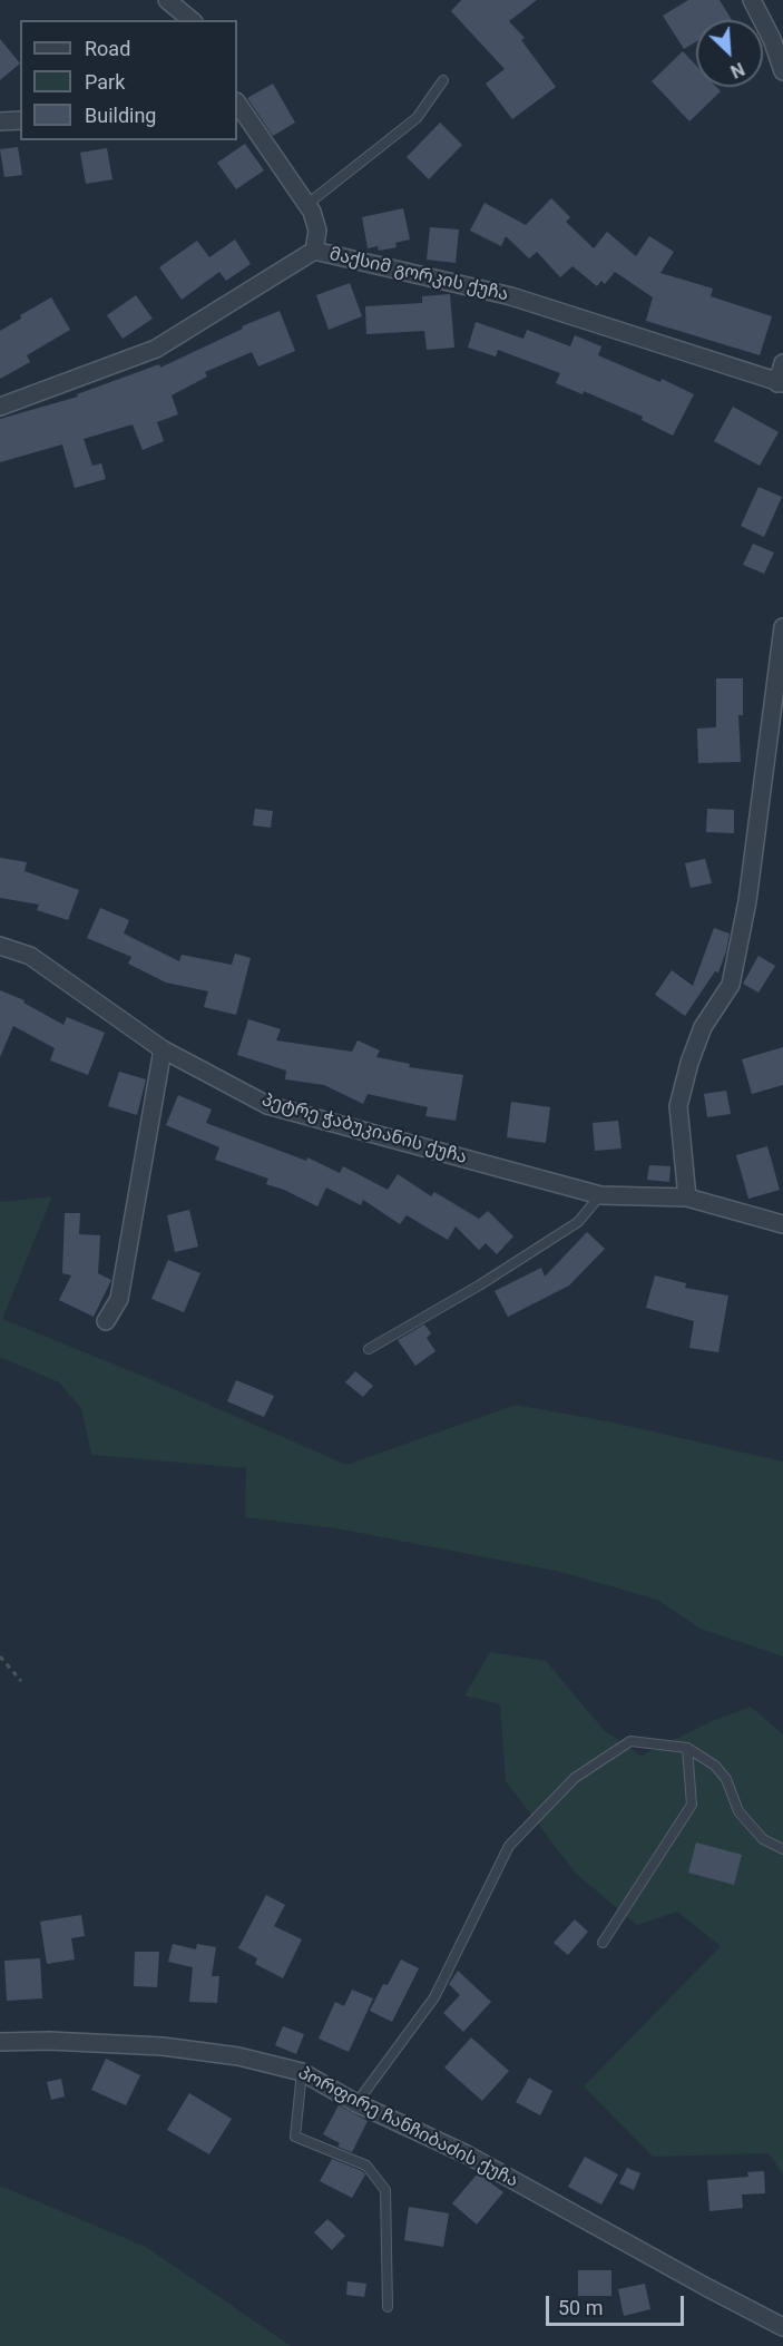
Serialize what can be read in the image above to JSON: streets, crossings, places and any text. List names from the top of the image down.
{
  "streets": {
    "street": ["მაქსიმ გორკის ქუჩა", "პეტრე ჭაბუკიანის ქუჩა", "პორფირე ჩანჩიბაძის ქუჩა"]
  },
  "legend": ["Road", "Park", "Building"],
  "scale_bar": "50 m",
  "north": "bottom right"
}
